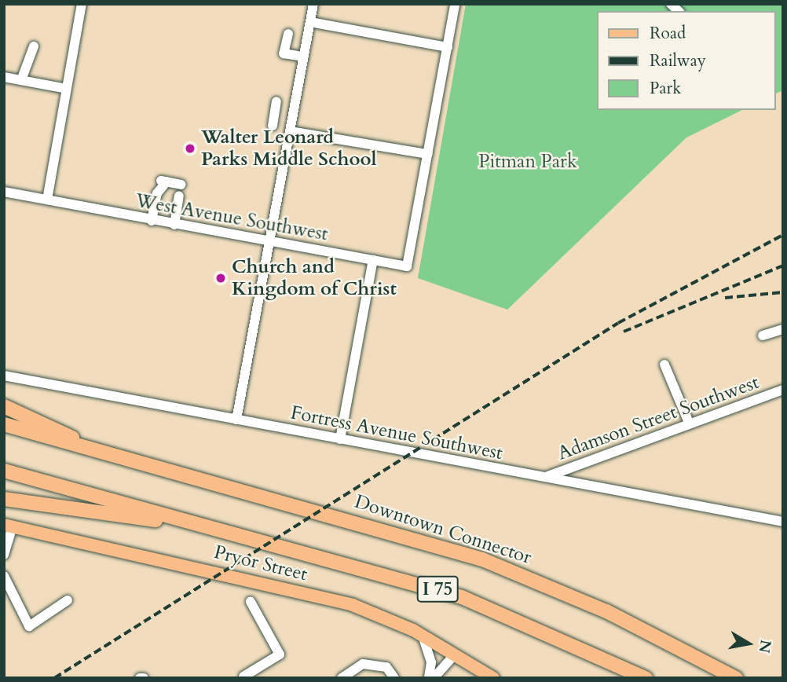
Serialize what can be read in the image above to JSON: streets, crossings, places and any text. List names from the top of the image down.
{
  "streets": {
    "highway": ["Downtown Connector", "I 75"],
    "main road": ["Pryor Street"],
    "street": ["West Avenue Southwest", "Adamson Street Southwest", "Fortress Avenue Southwest"]
  },
  "crossings": [
    ["Adamson Street Southwest", "Fortress Avenue Southwest"],
    ["Downtown Connector", "I 75"]
  ],
  "parks": ["Pitman Park"],
  "places": ["Walter Leonard Parks Middle School", "Church and Kingdom of Christ"],
  "legend": ["Road", "Railway", "Park"],
  "north": "right"
}
